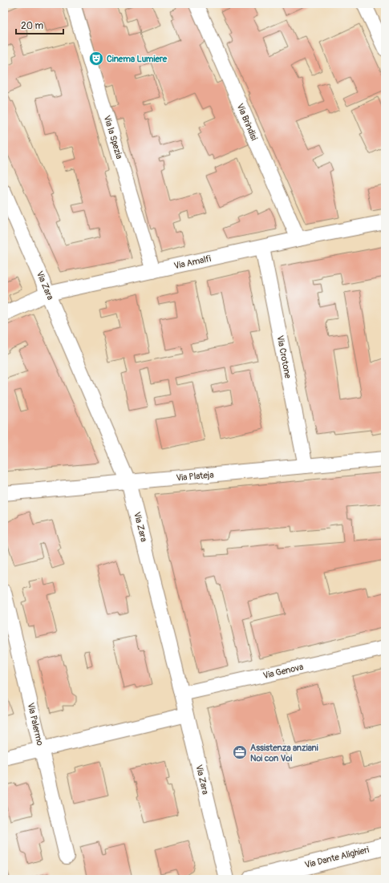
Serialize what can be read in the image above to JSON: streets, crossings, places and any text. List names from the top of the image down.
{
  "streets": {
    "street": [
      "Via Brindisi",
      "Via la Spezia",
      "Via Amalfi",
      "Via Zara",
      "Via Crotone",
      "Via Plateja",
      "Via Genova",
      "Via Palermo",
      "Via Dante Alighieri"
    ]
  },
  "crossings": [
    ["Via Brindisi", "Via Amalfi"],
    ["Via la Spezia", "Via Amalfi"],
    ["Via Amalfi", "Via Zara"],
    ["Via Amalfi", "Via Crotone"],
    ["Via Zara", "Via Plateja"],
    ["Via Zara", "Via Genova"],
    ["Via Crotone", "Via Plateja"]
  ],
  "places": {
    "theatre": ["Cinema Lumiere"],
    "office": ["Assistenza anziani Noi con Voi"]
  },
  "scale_bar": "20 m"
}
